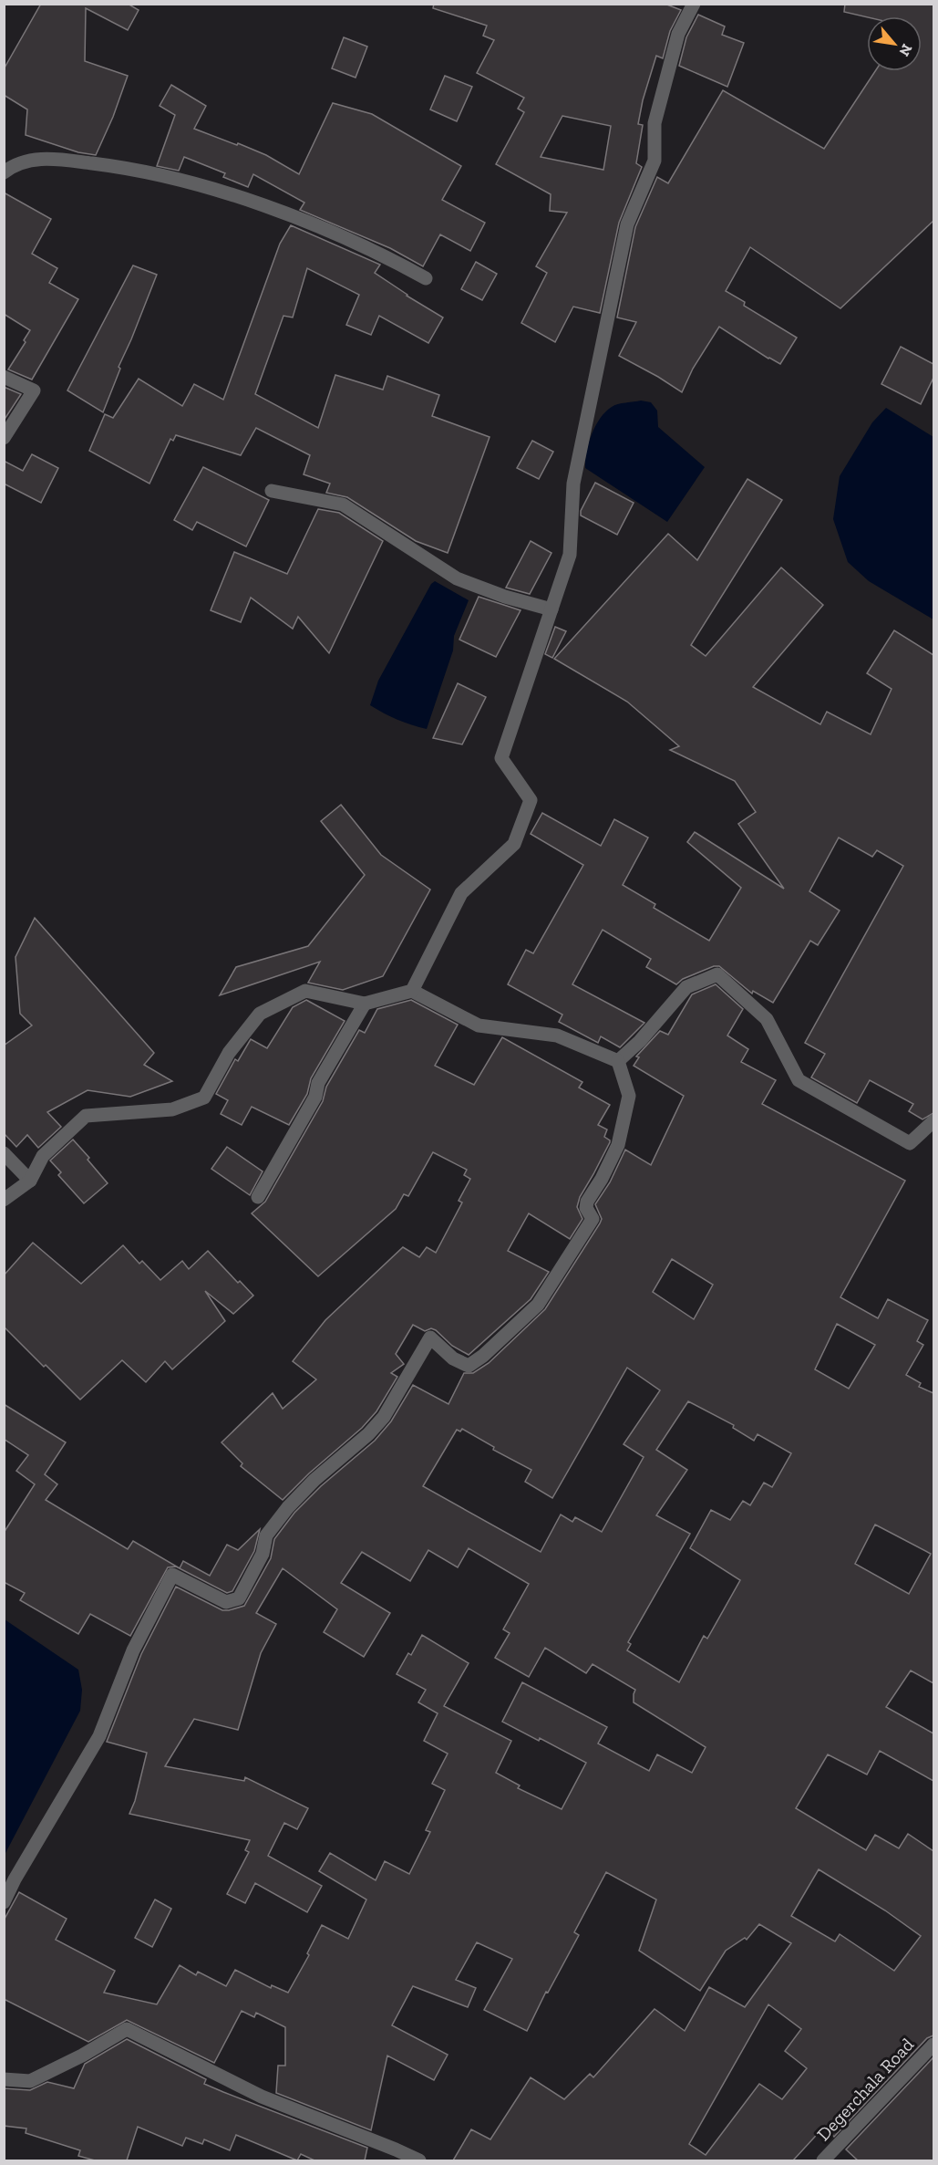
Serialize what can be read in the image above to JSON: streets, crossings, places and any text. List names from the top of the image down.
{
  "streets": {
    "street": ["Degerchala Road"]
  },
  "north": "bottom right"
}
